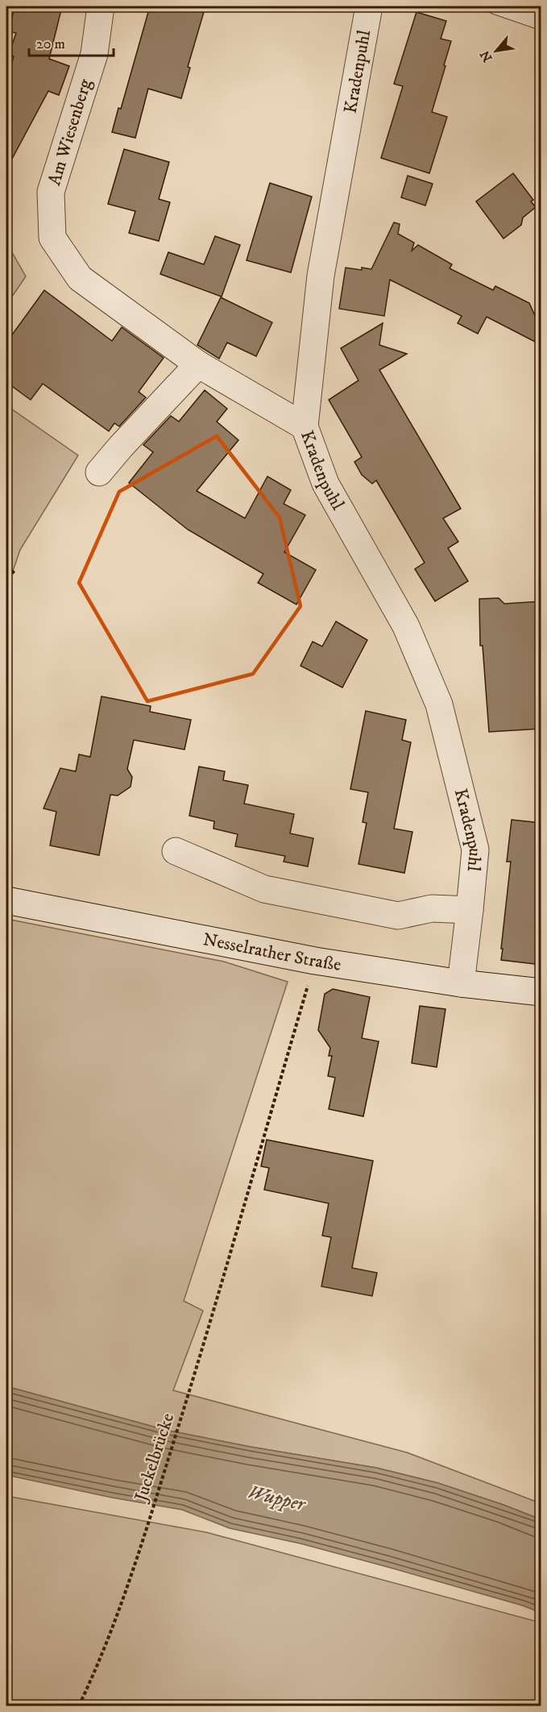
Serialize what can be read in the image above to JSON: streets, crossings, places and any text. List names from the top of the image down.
{
  "streets": {
    "street": ["Kradenpuhl", "Am Wiesenberg", "Nesselrather Straße"],
    "path": ["Juckelbrücke"]
  },
  "crossings": [
    ["Kradenpuhl", "Am Wiesenberg"],
    ["Kradenpuhl", "Nesselrather Straße"],
    ["Nesselrather Straße", "Juckelbrücke"]
  ],
  "water": ["Wupper"],
  "scale_bar": "20 m",
  "north": "bottom left"
}
